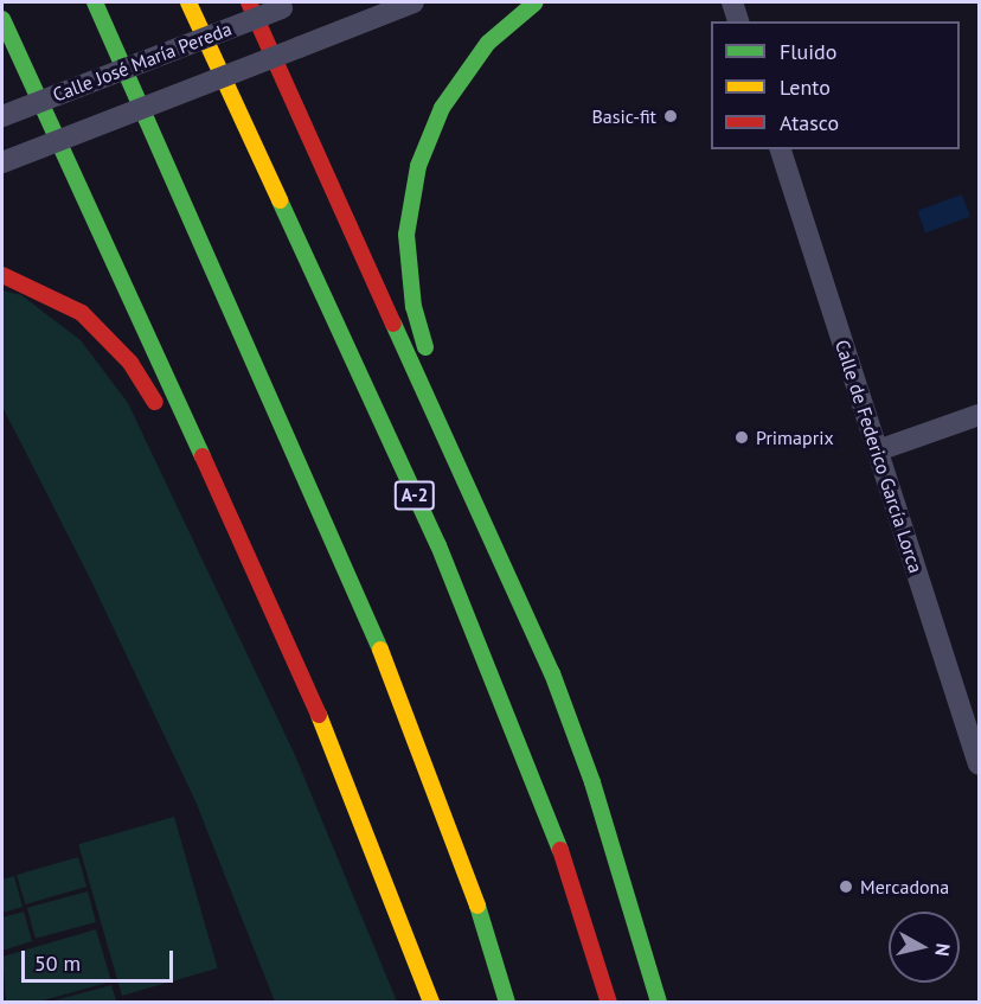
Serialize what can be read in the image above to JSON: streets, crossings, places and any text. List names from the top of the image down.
{
  "streets": {
    "highway": ["A-2"],
    "street": ["Calle José María Pereda", "Calle de Federico García Lorca"]
  },
  "places": ["Basic-fit", "Primaprix", "Mercadona"],
  "legend": ["Fluido", "Lento", "Atasco"],
  "scale_bar": "50 m",
  "north": "right"
}
